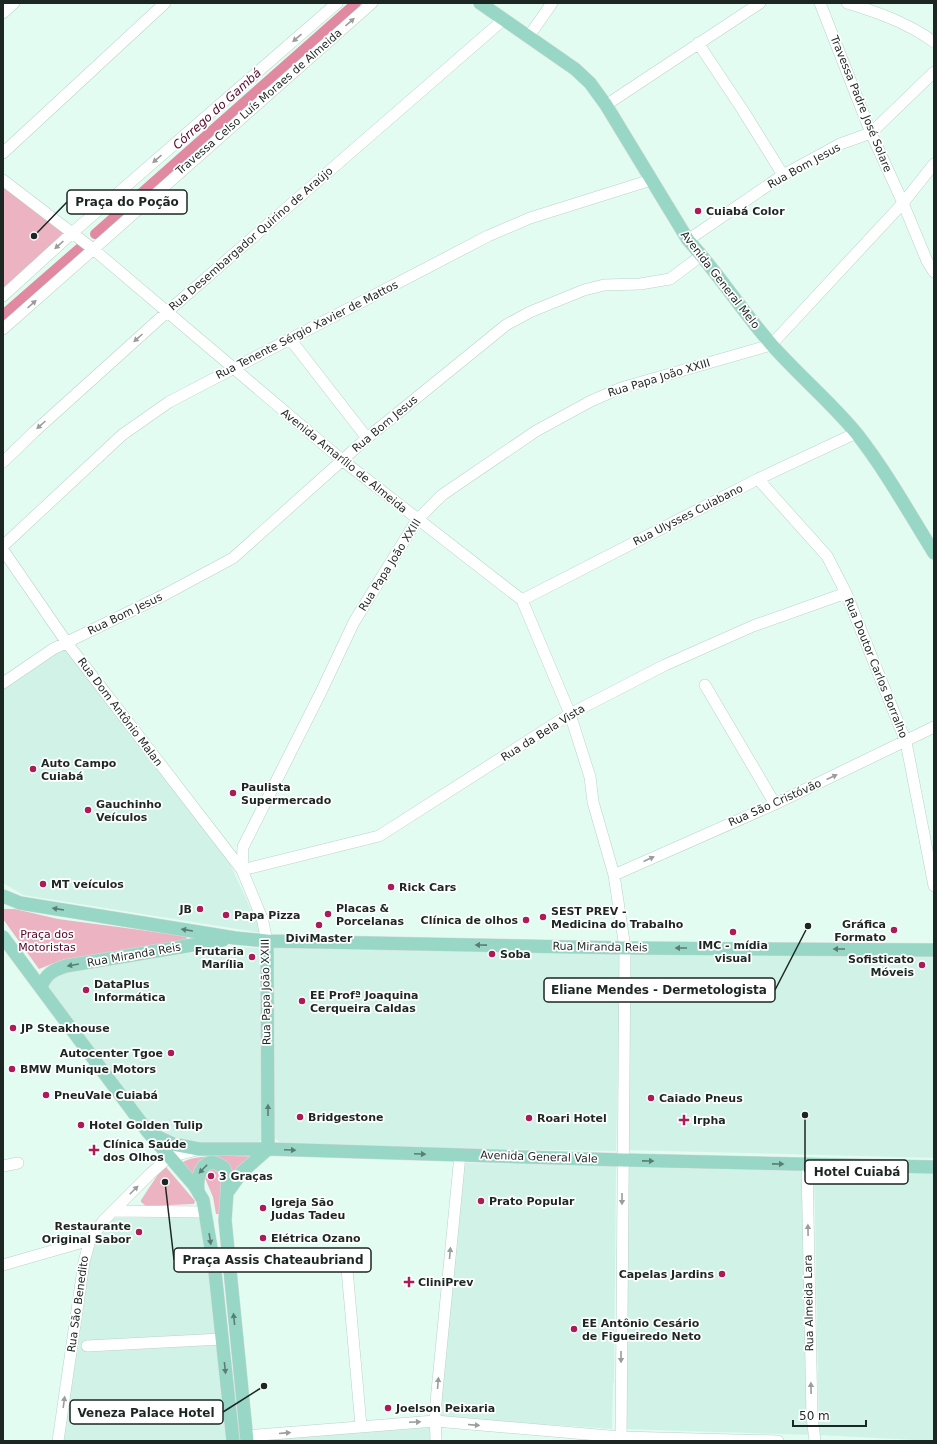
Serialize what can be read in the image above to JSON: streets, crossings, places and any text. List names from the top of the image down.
{
  "streets": {
    "main road": [
      "Avenida General Melo",
      "Rua Papa João XXIII",
      "Rua Miranda Reis",
      "Avenida General Vale"
    ],
    "street": [
      "Travessa Celso Luís Moraes de Almeida",
      "Travessa Padre José Solare",
      "Rua Bom Jesus",
      "Rua Desembargador Quirino de Araújo",
      "Rua Tenente Sérgio Xavier de Mattos",
      "Avenida Amarílio de Almeida",
      "Rua Ulysses Cuiabano",
      "Rua Doutor Carlos Borralho",
      "Rua Dom Antônio Malan",
      "Rua da Bela Vista",
      "Rua São Cristóvão",
      "Rua Almeida Lara",
      "Rua São Benedito"
    ]
  },
  "crossings": [
    ["Travessa Celso Luís Moraes de Almeida", "Avenida Amarílio de Almeida"],
    ["Travessa Padre José Solare", "Rua Bom Jesus"],
    ["Rua Bom Jesus", "Avenida General Melo"],
    ["Rua Bom Jesus", "Avenida Amarílio de Almeida"],
    ["Rua Bom Jesus", "Rua Dom Antônio Malan"],
    ["Rua Desembargador Quirino de Araújo", "Avenida General Melo"],
    ["Rua Desembargador Quirino de Araújo", "Avenida Amarílio de Almeida"],
    ["Avenida General Melo", "Rua Tenente Sérgio Xavier de Mattos"],
    ["Avenida General Melo", "Rua Papa João XXIII"],
    ["Avenida General Melo", "Rua Ulysses Cuiabano"],
    ["Rua Tenente Sérgio Xavier de Mattos", "Avenida Amarílio de Almeida"],
    ["Rua Papa João XXIII", "Avenida Amarílio de Almeida"],
    ["Rua Papa João XXIII", "Rua Dom Antônio Malan"],
    ["Rua Papa João XXIII", "Rua da Bela Vista"],
    ["Rua Papa João XXIII", "Rua Miranda Reis"],
    ["Rua Papa João XXIII", "Avenida General Vale"],
    ["Avenida Amarílio de Almeida", "Rua Ulysses Cuiabano"],
    ["Avenida Amarílio de Almeida", "Rua da Bela Vista"],
    ["Avenida Amarílio de Almeida", "Rua São Cristóvão"],
    ["Avenida Amarílio de Almeida", "Rua Miranda Reis"],
    ["Avenida Amarílio de Almeida", "Avenida General Vale"],
    ["Rua Ulysses Cuiabano", "Rua Doutor Carlos Borralho"],
    ["Rua Doutor Carlos Borralho", "Rua da Bela Vista"],
    ["Rua Doutor Carlos Borralho", "Rua São Cristóvão"],
    ["Rua Dom Antônio Malan", "Rua da Bela Vista"],
    ["Avenida General Vale", "Rua Almeida Lara"],
    ["Avenida General Vale", "Rua São Benedito"]
  ],
  "one_way": [
    "Rua São Cristóvão",
    "Rua Miranda Reis",
    "Avenida General Vale",
    "Rua Almeida Lara",
    "Rua São Benedito"
  ],
  "water": ["Córrego do Gambá"],
  "parks": ["Praça dos Motoristas"],
  "places": {
    "other": [
      "Cuiabá Color",
      "Praça do Poção",
      "Auto Campo Cuiabá",
      "Paulista Supermercado",
      "Gauchinho Veículos",
      "MT veículos",
      "Rick Cars",
      "JB",
      "Placas & Porcelanas",
      "Papa Pizza",
      "SEST PREV - Medicina do Trabalho",
      "Clínica de olhos",
      "DiviMaster",
      "Eliane Mendes - Dermetologista",
      "Gráfica Formato",
      "IMC - mídia visual",
      "Soba",
      "Frutaria Marília",
      "Sofisticato Móveis",
      "DataPlus Informática",
      "EE Profª Joaquina Cerqueira Caldas",
      "JP Steakhouse",
      "Autocenter Tgoe",
      "BMW Munique Motors",
      "PneuVale Cuiabá",
      "Caiado Pneus",
      "Hotel Cuiabá",
      "Bridgestone",
      "Roari Hotel",
      "Hotel Golden Tulip",
      "3 Graças",
      "Praça Assis Chateaubriand",
      "Prato Popular",
      "Igreja São Judas Tadeu",
      "Restaurante Original Sabor",
      "Elétrica Ozano",
      "Capelas Jardins",
      "EE Antônio Cesário de Figueiredo Neto",
      "Veneza Palace Hotel",
      "Joelson Peixaria"
    ],
    "health": ["Irpha", "Clínica Saúde dos Olhos", "CliniPrev"]
  },
  "scale_bar": "50 m"
}
